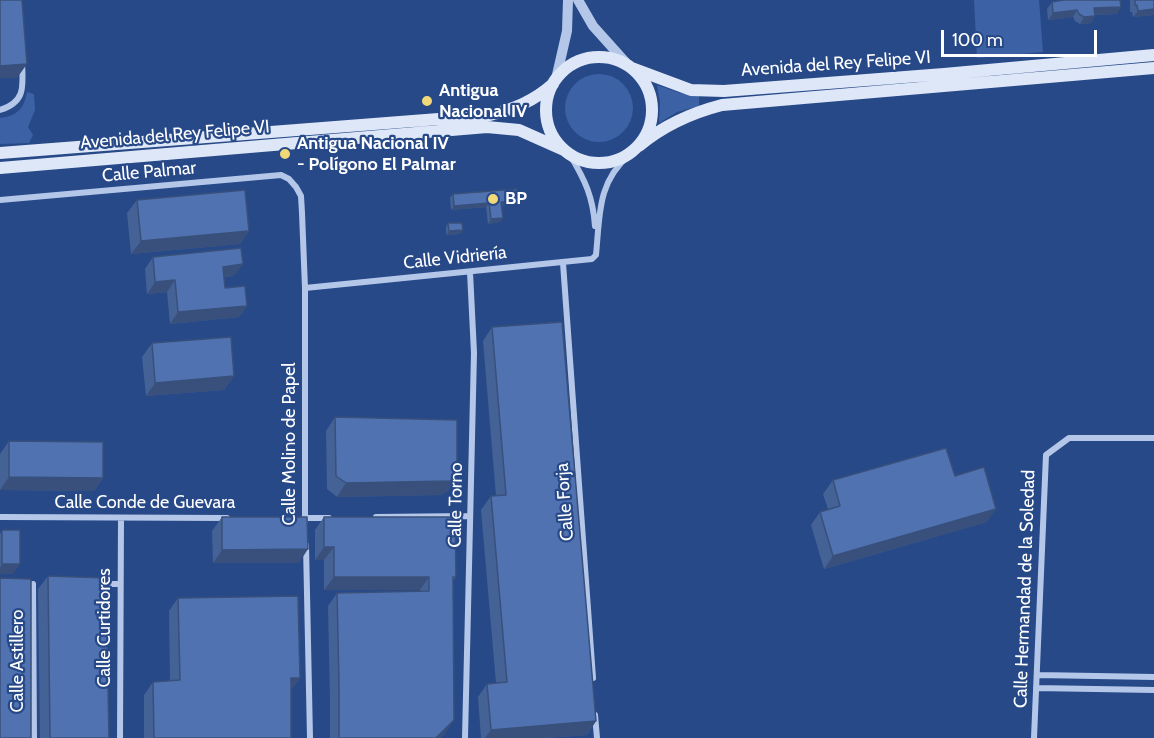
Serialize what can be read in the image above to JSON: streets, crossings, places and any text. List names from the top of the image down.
{
  "streets": {
    "main road": ["Avenida del Rey Felipe VI"],
    "street": [
      "Calle Palmar",
      "Calle Vidriería",
      "Calle Molino de Papel",
      "Calle Forja",
      "Calle Conde de Guevara",
      "Calle Torno",
      "Calle Hermandad de la Soledad",
      "Calle Curtidores",
      "Calle Astillero"
    ]
  },
  "crossings": [
    ["Calle Palmar", "Calle Molino de Papel"],
    ["Calle Vidriería", "Calle Molino de Papel"],
    ["Calle Vidriería", "Calle Forja"],
    ["Calle Vidriería", "Calle Torno"],
    ["Calle Conde de Guevara", "Calle Curtidores"]
  ],
  "places": ["Antigua Nacional IV", "Antigua Nacional IV - Polígono El Palmar", "BP"],
  "scale_bar": "100 m"
}
